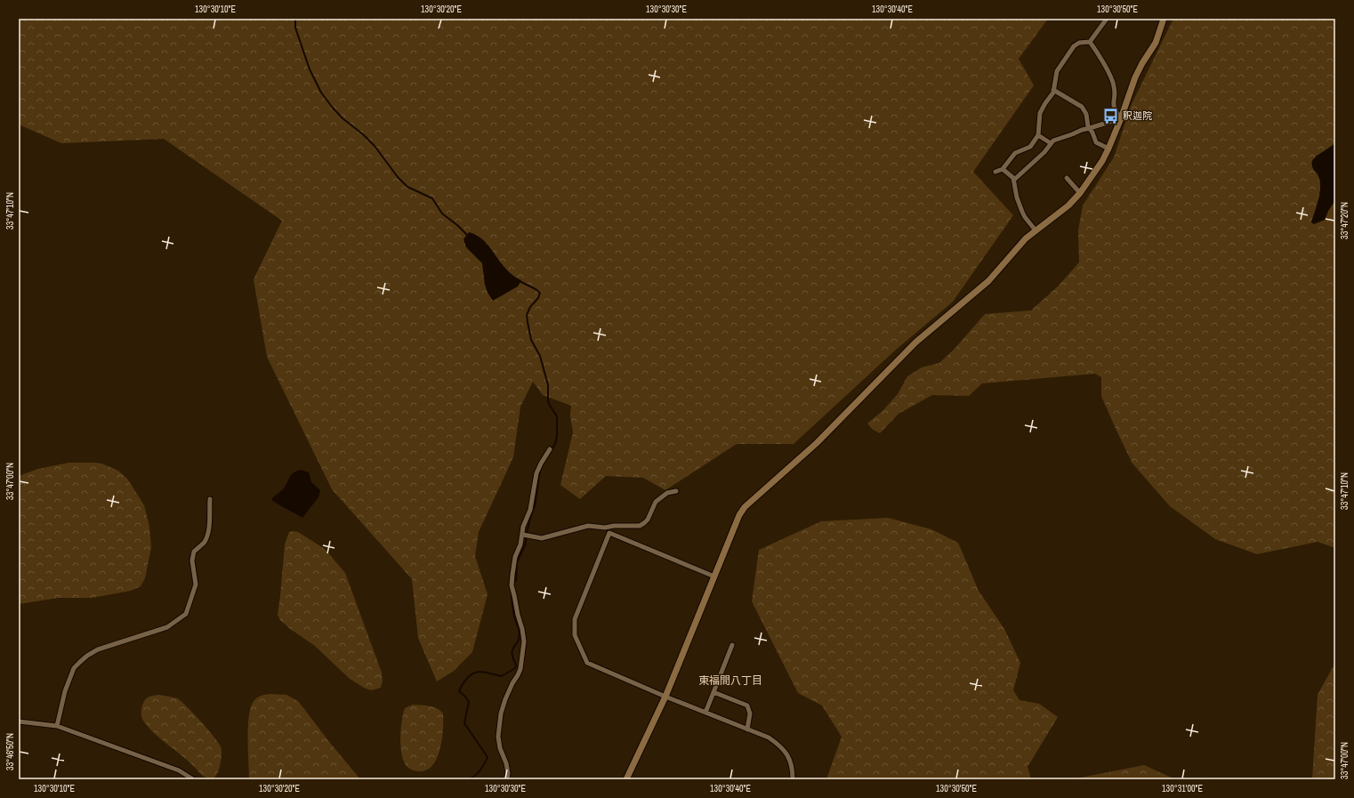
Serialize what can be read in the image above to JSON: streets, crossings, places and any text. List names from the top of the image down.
{
  "districts": ["東福間八丁目"],
  "places": {
    "bus stop": ["釈迦院"]
  },
  "coordinates": [
    "130°30'10\"E",
    "130°30'20\"E",
    "130°30'30\"E",
    "130°30'40\"E",
    "130°30'50\"E",
    "33°47'10\"N",
    "33°47'20\"N",
    "33°47'00\"N",
    "33°46'50\"N",
    "130°31'00\"E"
  ]
}
